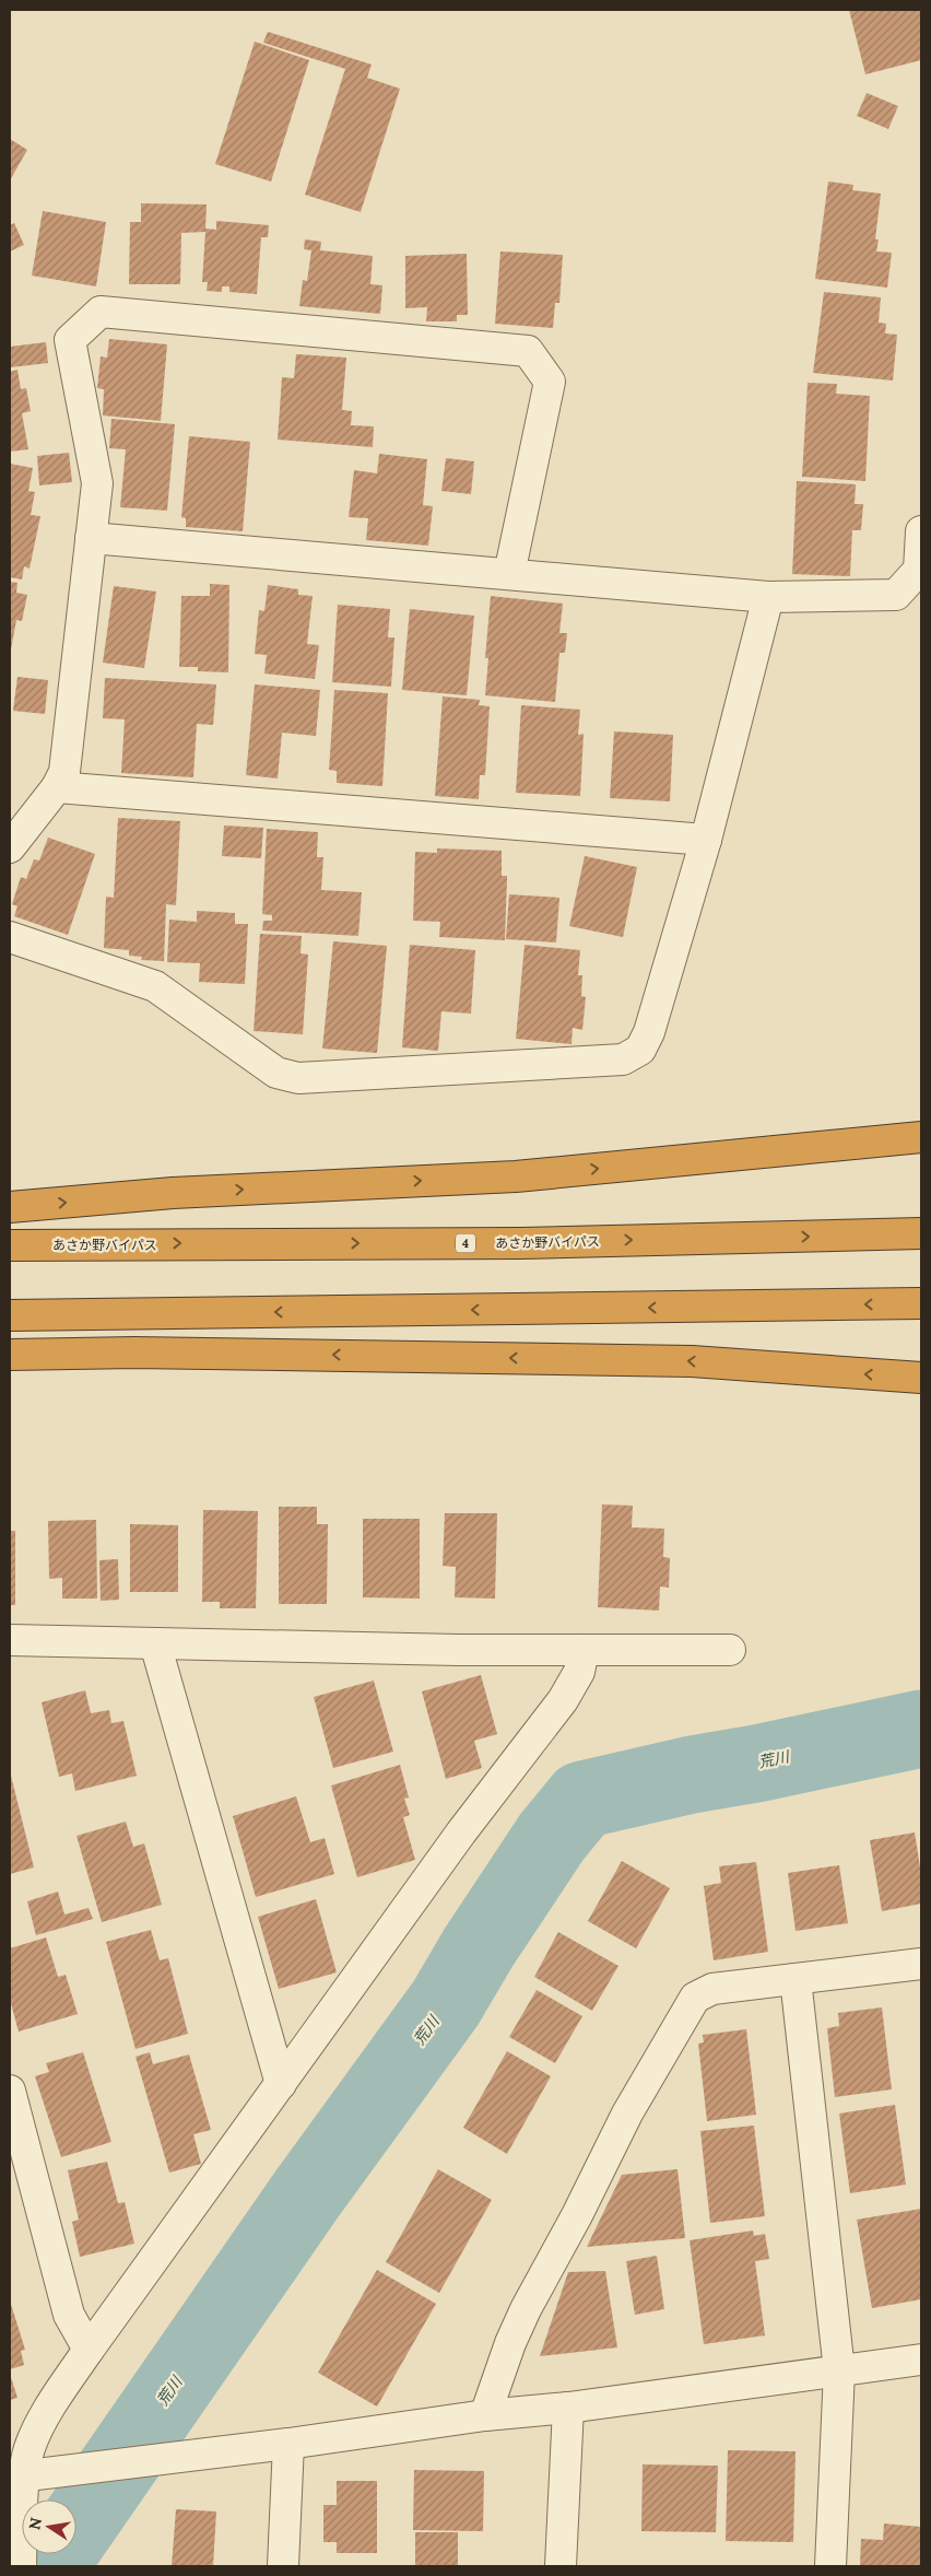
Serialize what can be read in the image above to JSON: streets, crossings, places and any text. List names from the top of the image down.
{
  "streets": {
    "highway": ["あさか野バイパス", "4"]
  },
  "water": ["荒川"],
  "north": "left"
}
